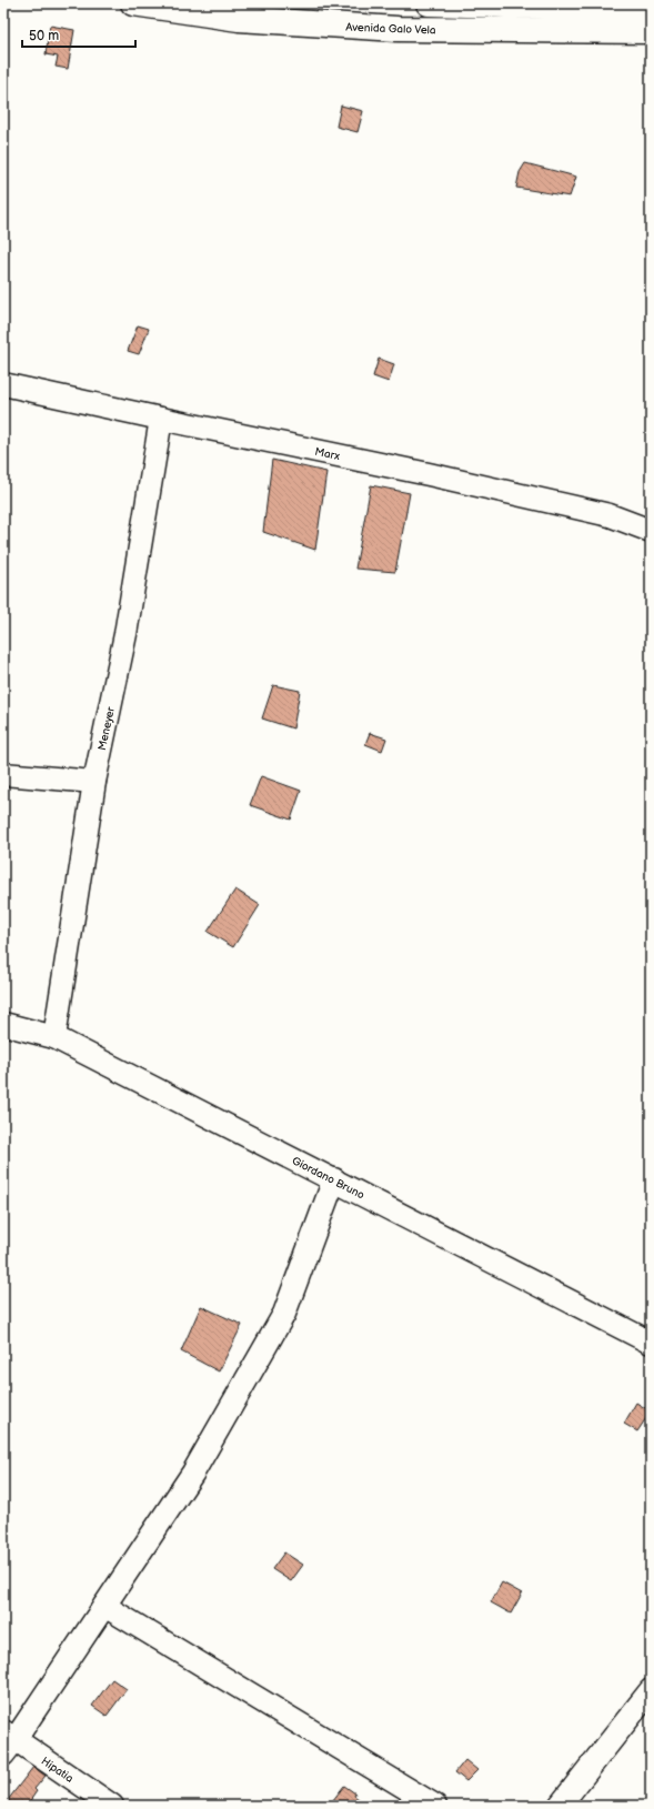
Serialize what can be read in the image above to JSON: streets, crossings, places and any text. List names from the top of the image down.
{
  "streets": {
    "main road": ["Avenida Galo Vela"],
    "street": [
      "Marx",
      "Meneyer",
      "Giordano Bruno",
      "Hipatia"
    ]
  },
  "crossings": [
    ["Marx", "Meneyer"],
    ["Meneyer", "Giordano Bruno"]
  ],
  "scale_bar": "50 m"
}
